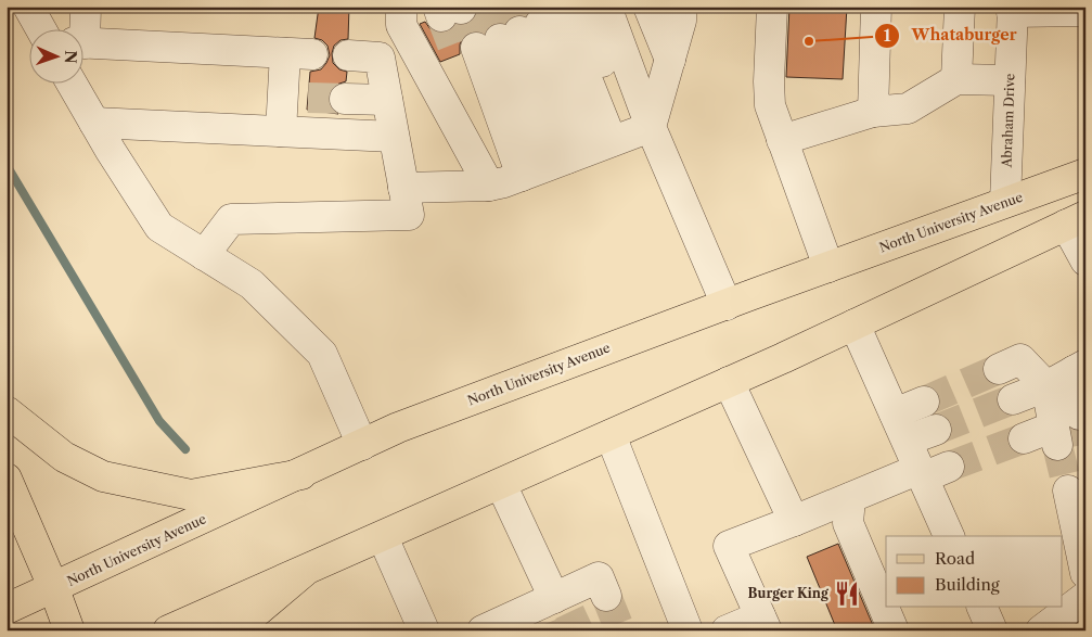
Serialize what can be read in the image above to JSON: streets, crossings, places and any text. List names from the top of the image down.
{
  "streets": {
    "main road": ["North University Avenue"],
    "street": ["Abraham Drive"]
  },
  "crossings": [
    ["Abraham Drive", "North University Avenue"]
  ],
  "places": {
    "other": ["Whataburger"],
    "restaurant": ["Burger King"]
  },
  "legend": ["Road", "Building"],
  "north": "right"
}
